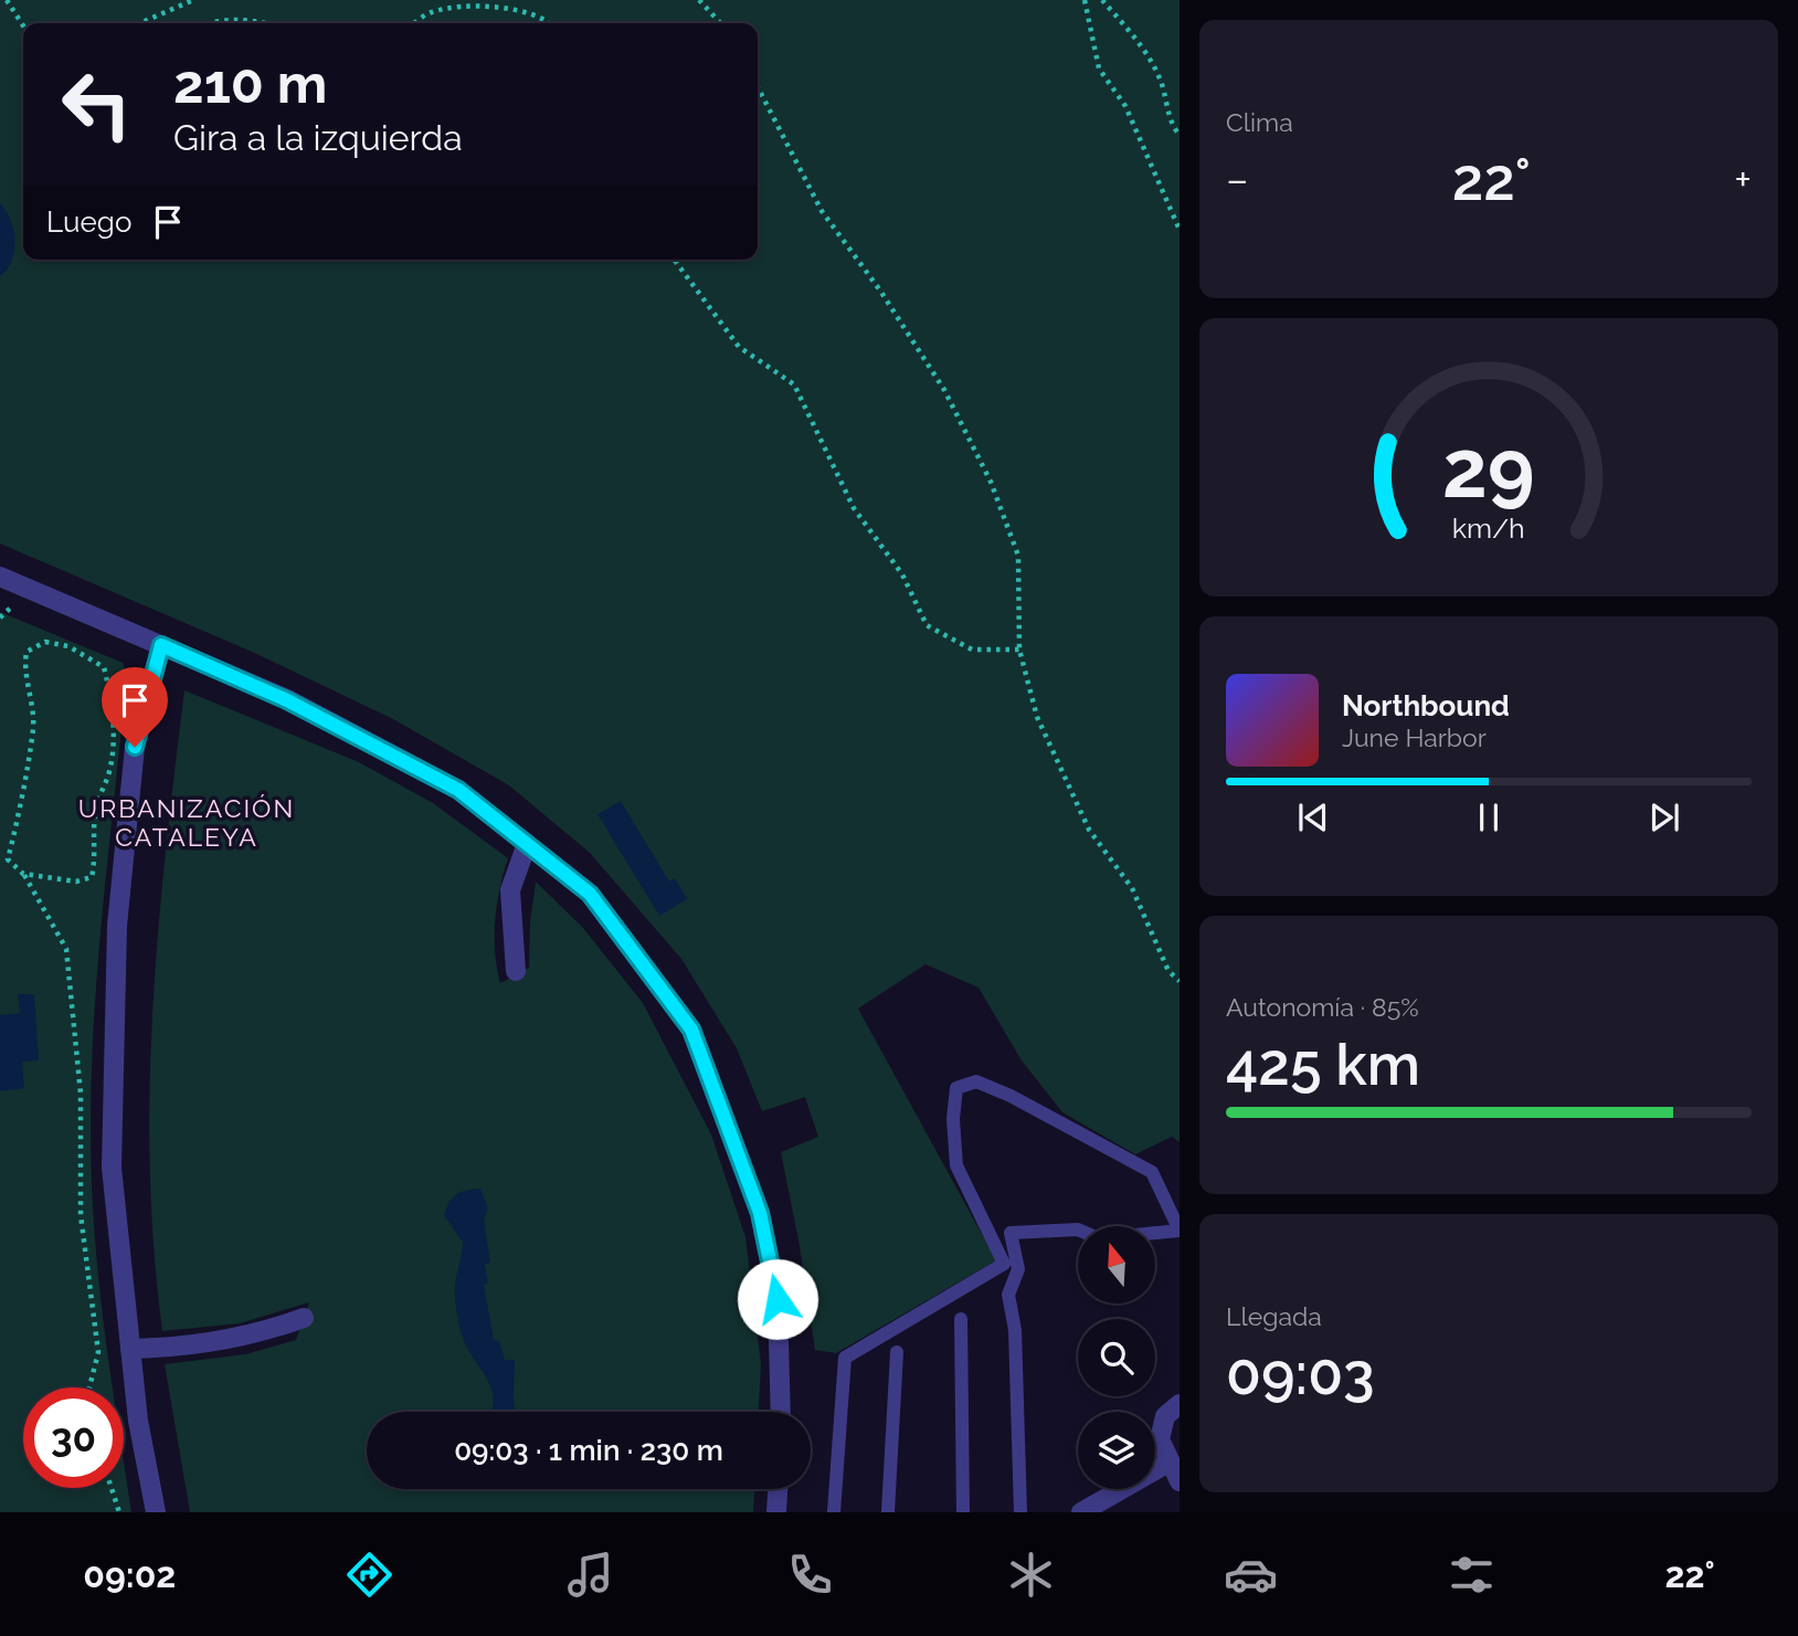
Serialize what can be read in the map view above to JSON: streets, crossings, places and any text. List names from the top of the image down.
{
  "districts": ["URBANIZACIÓN CATALEYA"],
  "north": "top",
  "page": {
    "tile": [
      "Clima",
      ["Autonomía · 85%", "425 km"],
      ["Llegada", "09:03"]
    ],
    "turn": ["210 m", "Gira a la izquierda"],
    "heat": ["−", "22°", "+"],
    "then": "Luego",
    "song": ["Northbound", "June Harbor"],
    "limit": "30",
    "trip": "09:03 · 1 min · 230 m",
    "tabs": ["09:02", "22°"],
    "gauge": ["29", "km/h"]
  }
}
